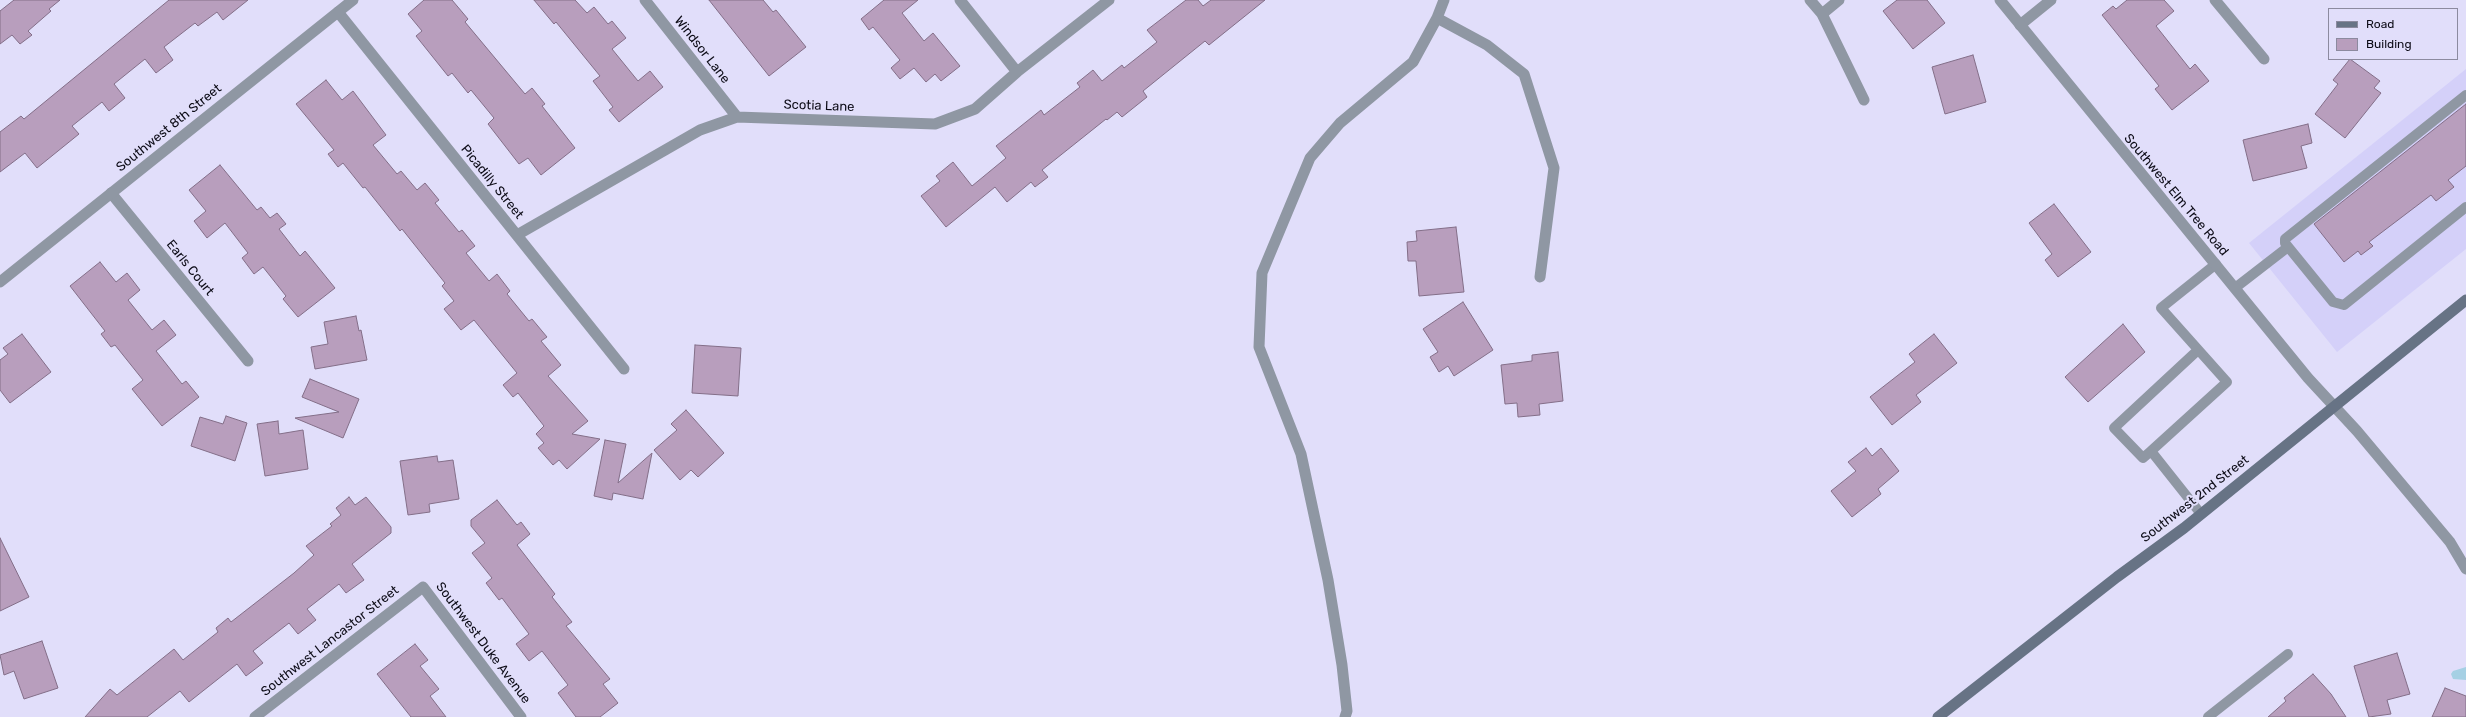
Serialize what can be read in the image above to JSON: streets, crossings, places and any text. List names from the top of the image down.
{
  "streets": {
    "main road": ["Southwest 2nd Street"],
    "street": [
      "Windsor Lane",
      "Scotia Lane",
      "Southwest 8th Street",
      "Picadilly Street",
      "Southwest Elm Tree Road",
      "Earls Court",
      "Southwest Lancastor Street",
      "Southwest Duke Avenue"
    ]
  },
  "crossings": [
    ["Windsor Lane", "Scotia Lane"],
    ["Scotia Lane", "Picadilly Street"],
    ["Southwest 8th Street", "Picadilly Street"],
    ["Southwest 8th Street", "Earls Court"],
    ["Southwest Elm Tree Road", "Southwest 2nd Street"],
    ["Southwest Lancastor Street", "Southwest Duke Avenue"]
  ],
  "legend": ["Road", "Building"]
}
